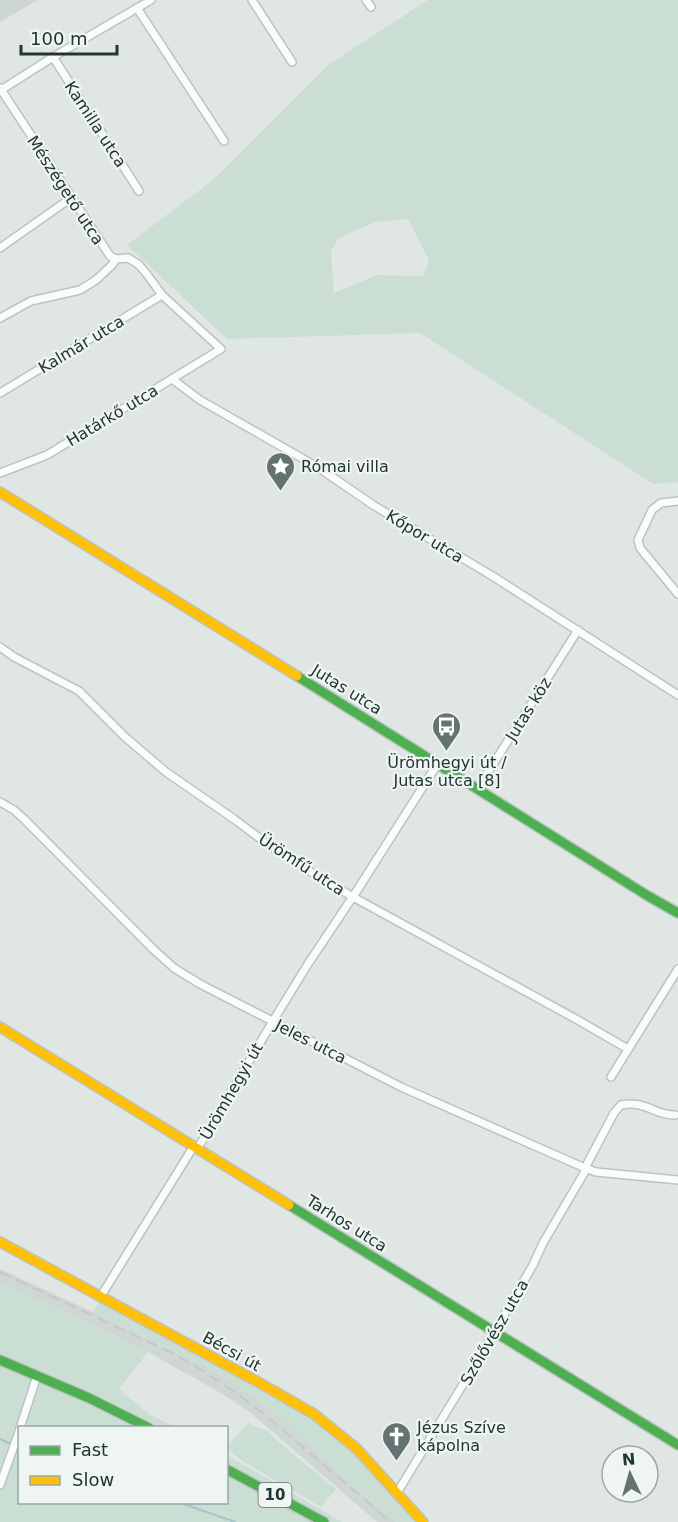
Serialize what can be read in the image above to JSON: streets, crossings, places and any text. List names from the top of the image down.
{
  "streets": {
    "street": [
      "Kamilla utca",
      "Mészégető utca",
      "Kalmár utca",
      "Határkő utca",
      "Kőpor utca",
      "Jutas utca",
      "Jutas köz",
      "Ürömfű utca",
      "Jeles utca",
      "Ürömhegyi út",
      "Tarhos utca",
      "Szőlővész utca",
      "Bécsi út",
      "10"
    ]
  },
  "crossings": [
    ["Mészégető utca", "Kalmár utca"],
    ["Mészégető utca", "Határkő utca"],
    ["Határkő utca", "Kőpor utca"],
    ["Kőpor utca", "Jutas köz"],
    ["Jutas utca", "Jutas köz"],
    ["Jutas utca", "Ürömhegyi út"],
    ["Ürömfű utca", "Ürömhegyi út"],
    ["Jeles utca", "Ürömhegyi út"],
    ["Jeles utca", "Szőlővész utca"],
    ["Ürömhegyi út", "Tarhos utca"],
    ["Ürömhegyi út", "Bécsi út"],
    ["Tarhos utca", "Szőlővész utca"],
    ["Szőlővész utca", "Bécsi út"]
  ],
  "places": {
    "place": ["Római villa"],
    "bus stop": ["Ürömhegyi út / Jutas utca [8]"],
    "church": ["Jézus Szíve kápolna"]
  },
  "legend": ["Fast", "Slow"],
  "scale_bar": "100 m",
  "north": "top"
}
